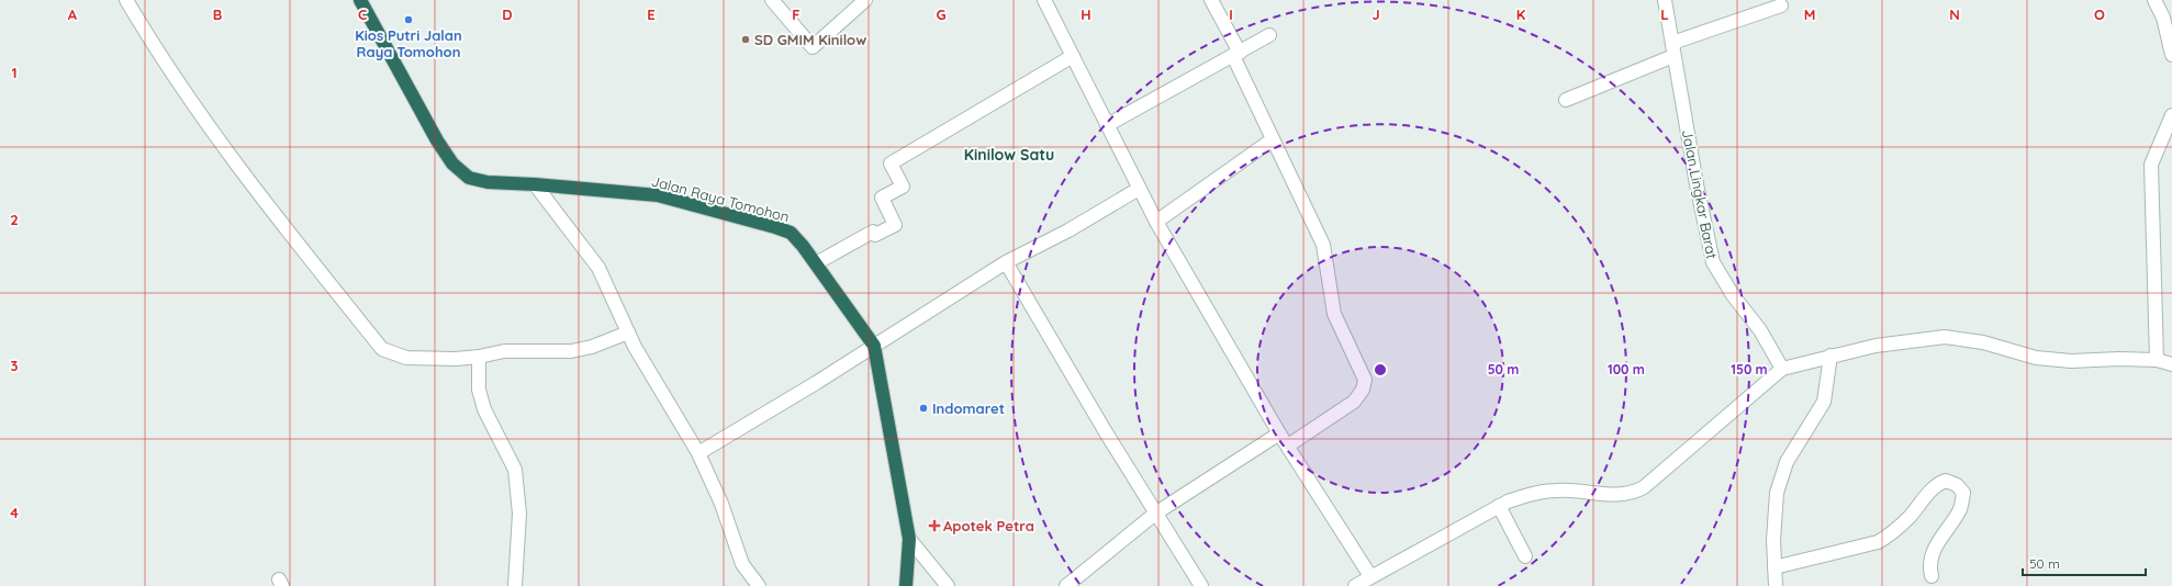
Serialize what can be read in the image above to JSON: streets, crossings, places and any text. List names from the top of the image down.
{
  "streets": {
    "highway": ["Jalan Raya Tomohon"],
    "street": ["Jalan Lingkar Barat"]
  },
  "districts": ["Kinilow Satu"],
  "places": {
    "other": ["Kios Putri Jalan Raya Tomohon", "SD GMIM Kinilow", "Indomaret"],
    "health": ["Apotek Petra"]
  },
  "scale_bar": "50 m",
  "grid": {
    "columns": [
      "A",
      "B",
      "C",
      "D",
      "E",
      "F",
      "G",
      "H",
      "I",
      "J",
      "K",
      "L",
      "M",
      "N",
      "O"
    ],
    "rows": [
      "1",
      "2",
      "3",
      "4"
    ]
  },
  "rings": ["50 m", "100 m", "150 m"]
}
